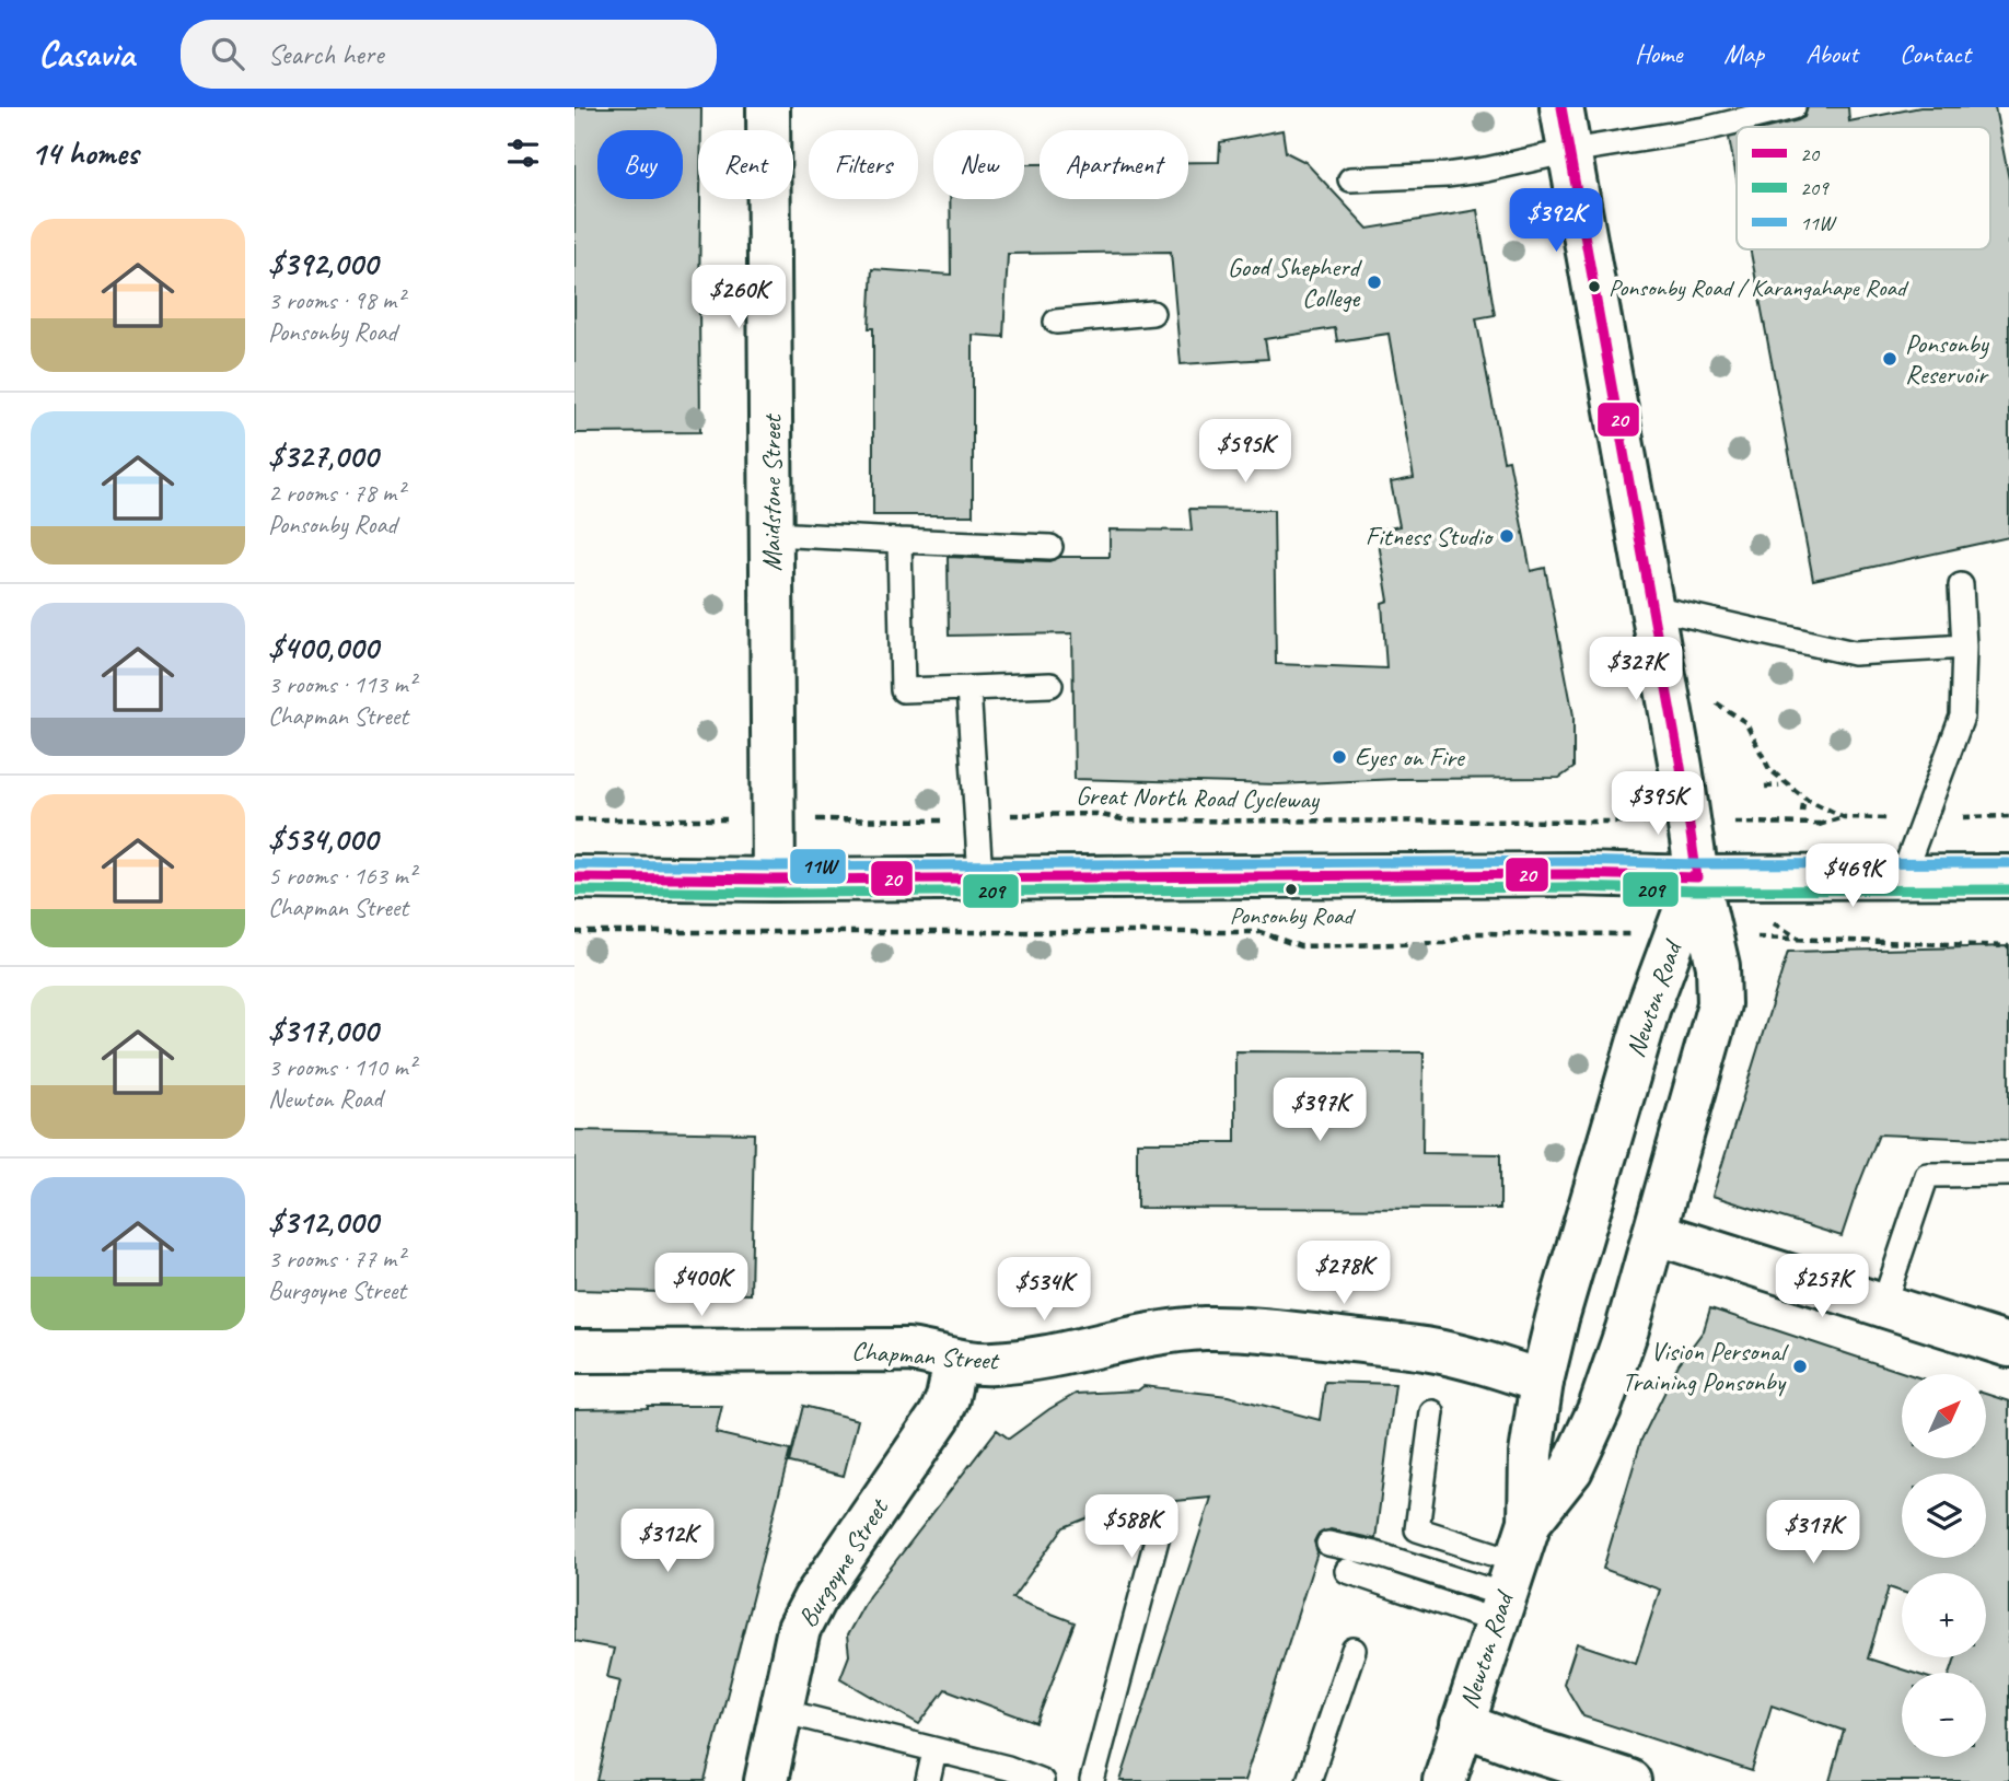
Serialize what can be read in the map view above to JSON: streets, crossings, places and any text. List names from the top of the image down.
{
  "streets": {
    "main road": [
      "Maidstone Street",
      "Newton Road",
      "Chapman Street",
      "Burgoyne Street"
    ],
    "path": ["Great North Road Cycleway"]
  },
  "crossings": [
    ["Maidstone Street", "Great North Road Cycleway"],
    ["Newton Road", "Chapman Street"],
    ["Chapman Street", "Burgoyne Street"]
  ],
  "places": [
    "Good Shepherd College",
    "Ponsonby Road / Karangahape Road",
    "Ponsonby Reservoir",
    "Fitness Studio",
    "Eyes on Fire",
    "Ponsonby Road",
    "Vision Personal Training Ponsonby"
  ],
  "lines": ["transit line 20", "transit line 11W", "transit line 209"],
  "legend": ["20", "209", "11W"],
  "north": "top right",
  "page": {
    "header": "Casavia",
    "search": "Search here",
    "nav": [
      "Home",
      "Map",
      "About",
      "Contact"
    ],
    "heading": "14 homes",
    "chip": [
      "Buy",
      "Rent",
      "Filters",
      "New",
      "Apartment"
    ],
    "price": [
      "$392K",
      "$260K",
      "$595K",
      "$327K",
      "$395K",
      "$469K",
      "$397K",
      "$278K",
      "$400K",
      "$257K",
      "$534K",
      "$588K",
      "$317K",
      "$312K"
    ],
    "list": [
      {
        "name": "$392,000",
        "note": "3 rooms · 98 m² · Ponsonby Road"
      },
      {
        "name": "$327,000",
        "note": "2 rooms · 78 m² · Ponsonby Road"
      },
      {
        "name": "$400,000",
        "note": "3 rooms · 113 m² · Chapman Street"
      },
      {
        "name": "$534,000",
        "note": "5 rooms · 163 m² · Chapman Street"
      },
      {
        "name": "$317,000",
        "note": "3 rooms · 110 m² · Newton Road"
      },
      {
        "name": "$312,000",
        "note": "3 rooms · 77 m² · Burgoyne Street"
      }
    ],
    "map_buttons": ["+", "−"]
  }
}
